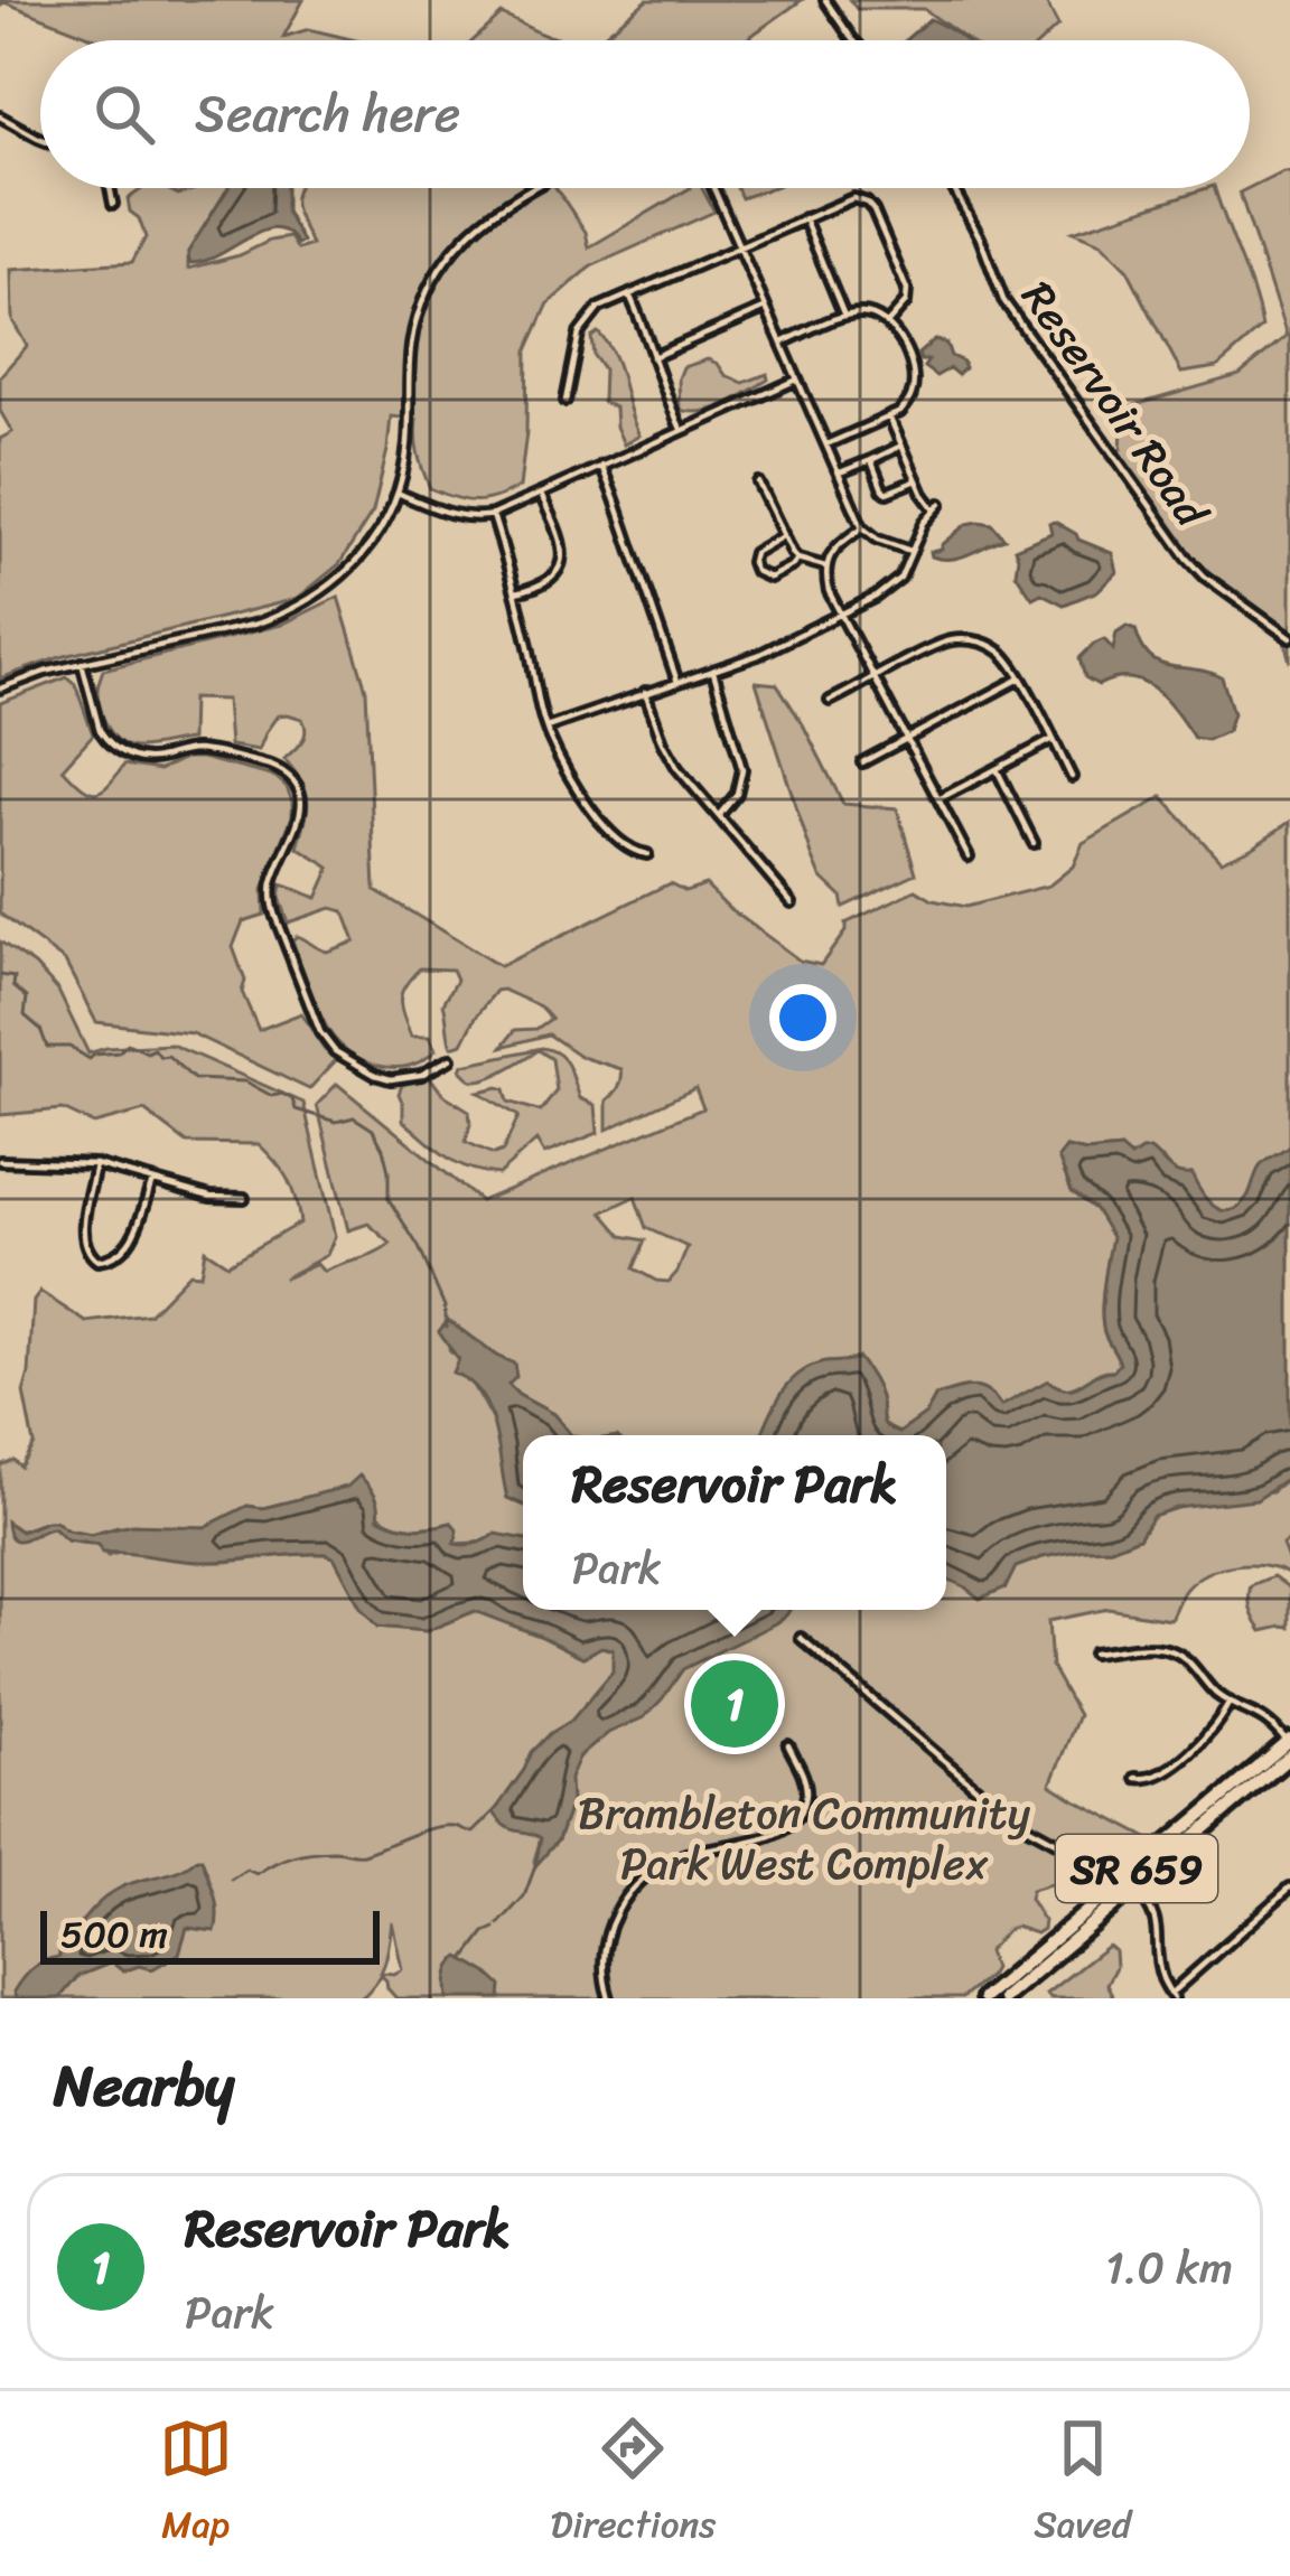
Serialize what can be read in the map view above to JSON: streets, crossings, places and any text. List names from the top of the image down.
{
  "streets": {
    "main road": ["SR 659"],
    "street": ["Reservoir Road"]
  },
  "parks": ["Brambleton Community Park West Complex"],
  "scale_bar": "500 m",
  "page": {
    "search": "Search here",
    "popup": ["Reservoir Park", "Park"],
    "pins": "1",
    "scale": "500 m",
    "heading": "Nearby",
    "list": [
      {
        "mark": "1",
        "name": "Reservoir Park",
        "note": "Park",
        "value": "1.0 km"
      }
    ],
    "nav": ["Map", "Directions", "Saved"]
  }
}
